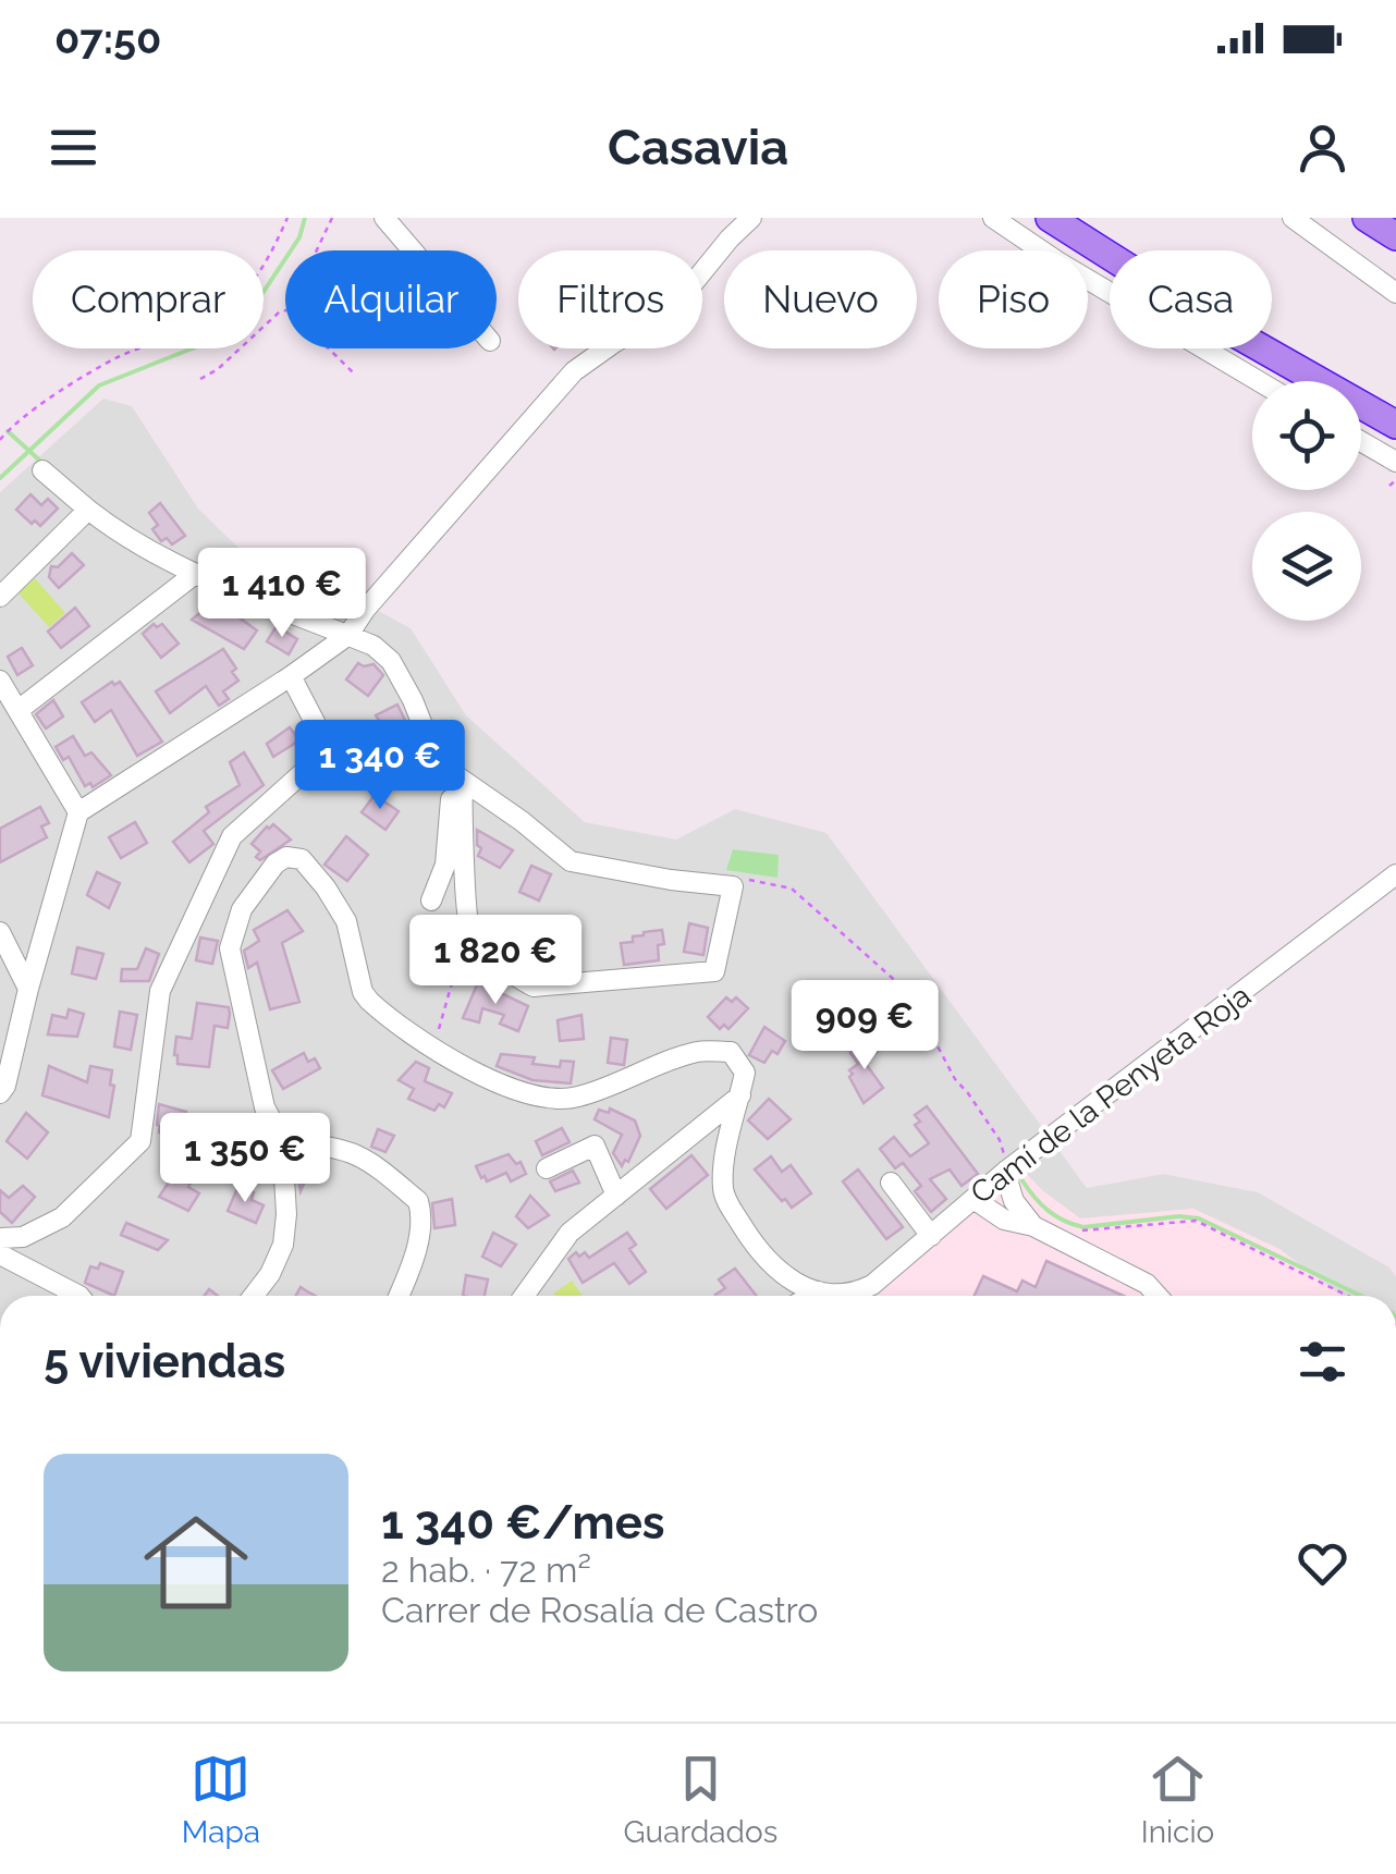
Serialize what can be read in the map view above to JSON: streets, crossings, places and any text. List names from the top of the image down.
{
  "streets": {
    "street": ["Camí de la Penyeta Roja"]
  },
  "page": {
    "status": "07:50",
    "header": "Casavia",
    "chip": [
      "Comprar",
      "Alquilar",
      "Filtros",
      "Nuevo",
      "Piso",
      "Casa"
    ],
    "price": [
      "1 410 €",
      "1 340 €",
      "1 820 €",
      "909 €",
      "1 350 €"
    ],
    "heading": "5 viviendas",
    "list": [
      {
        "name": "1 340 €/mes",
        "note": "2 hab. · 72 m² · Carrer de Rosalía de Castro"
      }
    ],
    "tabs": ["Mapa", "Guardados", "Inicio"]
  }
}
